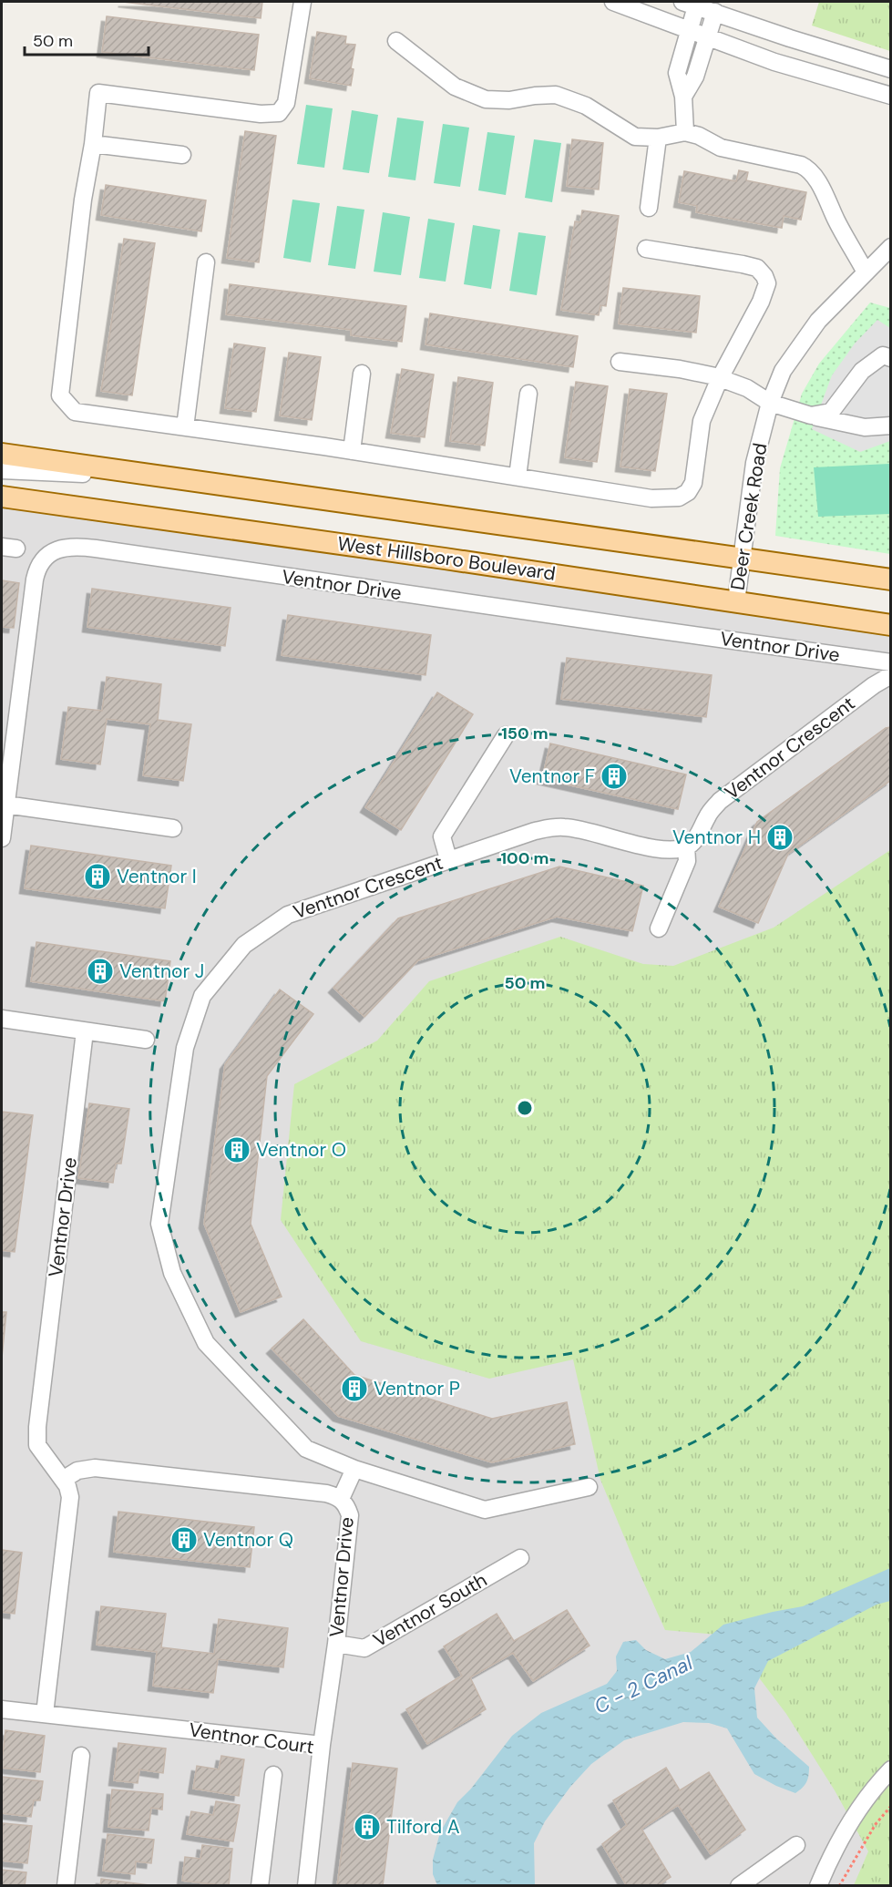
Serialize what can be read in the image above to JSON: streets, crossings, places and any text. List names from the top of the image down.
{
  "streets": {
    "main road": ["West Hillsboro Boulevard"],
    "street": [
      "Deer Creek Road",
      "Ventnor Drive",
      "Ventnor Crescent",
      "Ventnor South",
      "Ventnor Court"
    ]
  },
  "crossings": [
    ["Deer Creek Road", "West Hillsboro Boulevard"],
    ["Ventnor Drive", "Ventnor South"],
    ["Ventnor Drive", "Ventnor Court"]
  ],
  "water": ["C - 2 Canal"],
  "places": {
    "building": [
      "Ventnor F",
      "Ventnor H",
      "Ventnor I",
      "Ventnor J",
      "Ventnor O",
      "Ventnor P",
      "Ventnor Q",
      "Tilford A"
    ]
  },
  "scale_bar": "50 m",
  "rings": ["150 m", "100 m", "50 m"]
}
